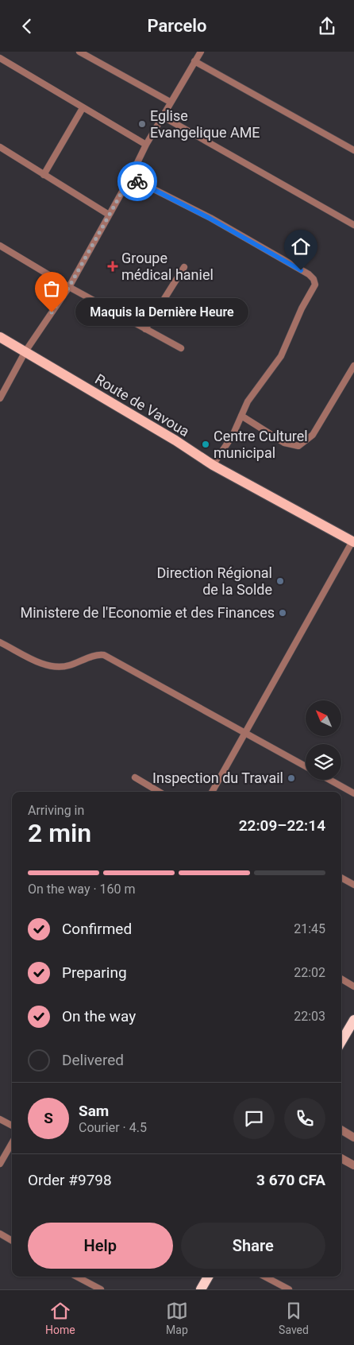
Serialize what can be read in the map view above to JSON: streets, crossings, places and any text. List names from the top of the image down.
{
  "streets": {
    "main road": ["Route de Vavoua"]
  },
  "places": {
    "other": [
      "Eglise Evangelique AME",
      "Maquis la Dernière Heure",
      "Centre Culturel municipal",
      "Direction Régional de la Solde",
      "Ministere de l'Economie et des Finances",
      "Inspection du Travail"
    ],
    "health": ["Groupe médical haniel"]
  },
  "north": "top left",
  "page": {
    "header": "Parcelo",
    "bubble": "Maquis la Dernière Heure",
    "heading": ["2 min", "Arriving in", "22:09–22:14"],
    "panel": [
      "Sam",
      "Courier · 4.5",
      "Order #9798",
      "3 670 CFA"
    ],
    "bar": "On the way · 160 m",
    "list": [
      ["Confirmed", "21:45"],
      ["Preparing", "22:02"],
      ["On the way", "22:03"],
      "Delivered"
    ],
    "round": "S",
    "buttons": ["Help", "Share"],
    "tabs": ["Home", "Map", "Saved"]
  }
}
